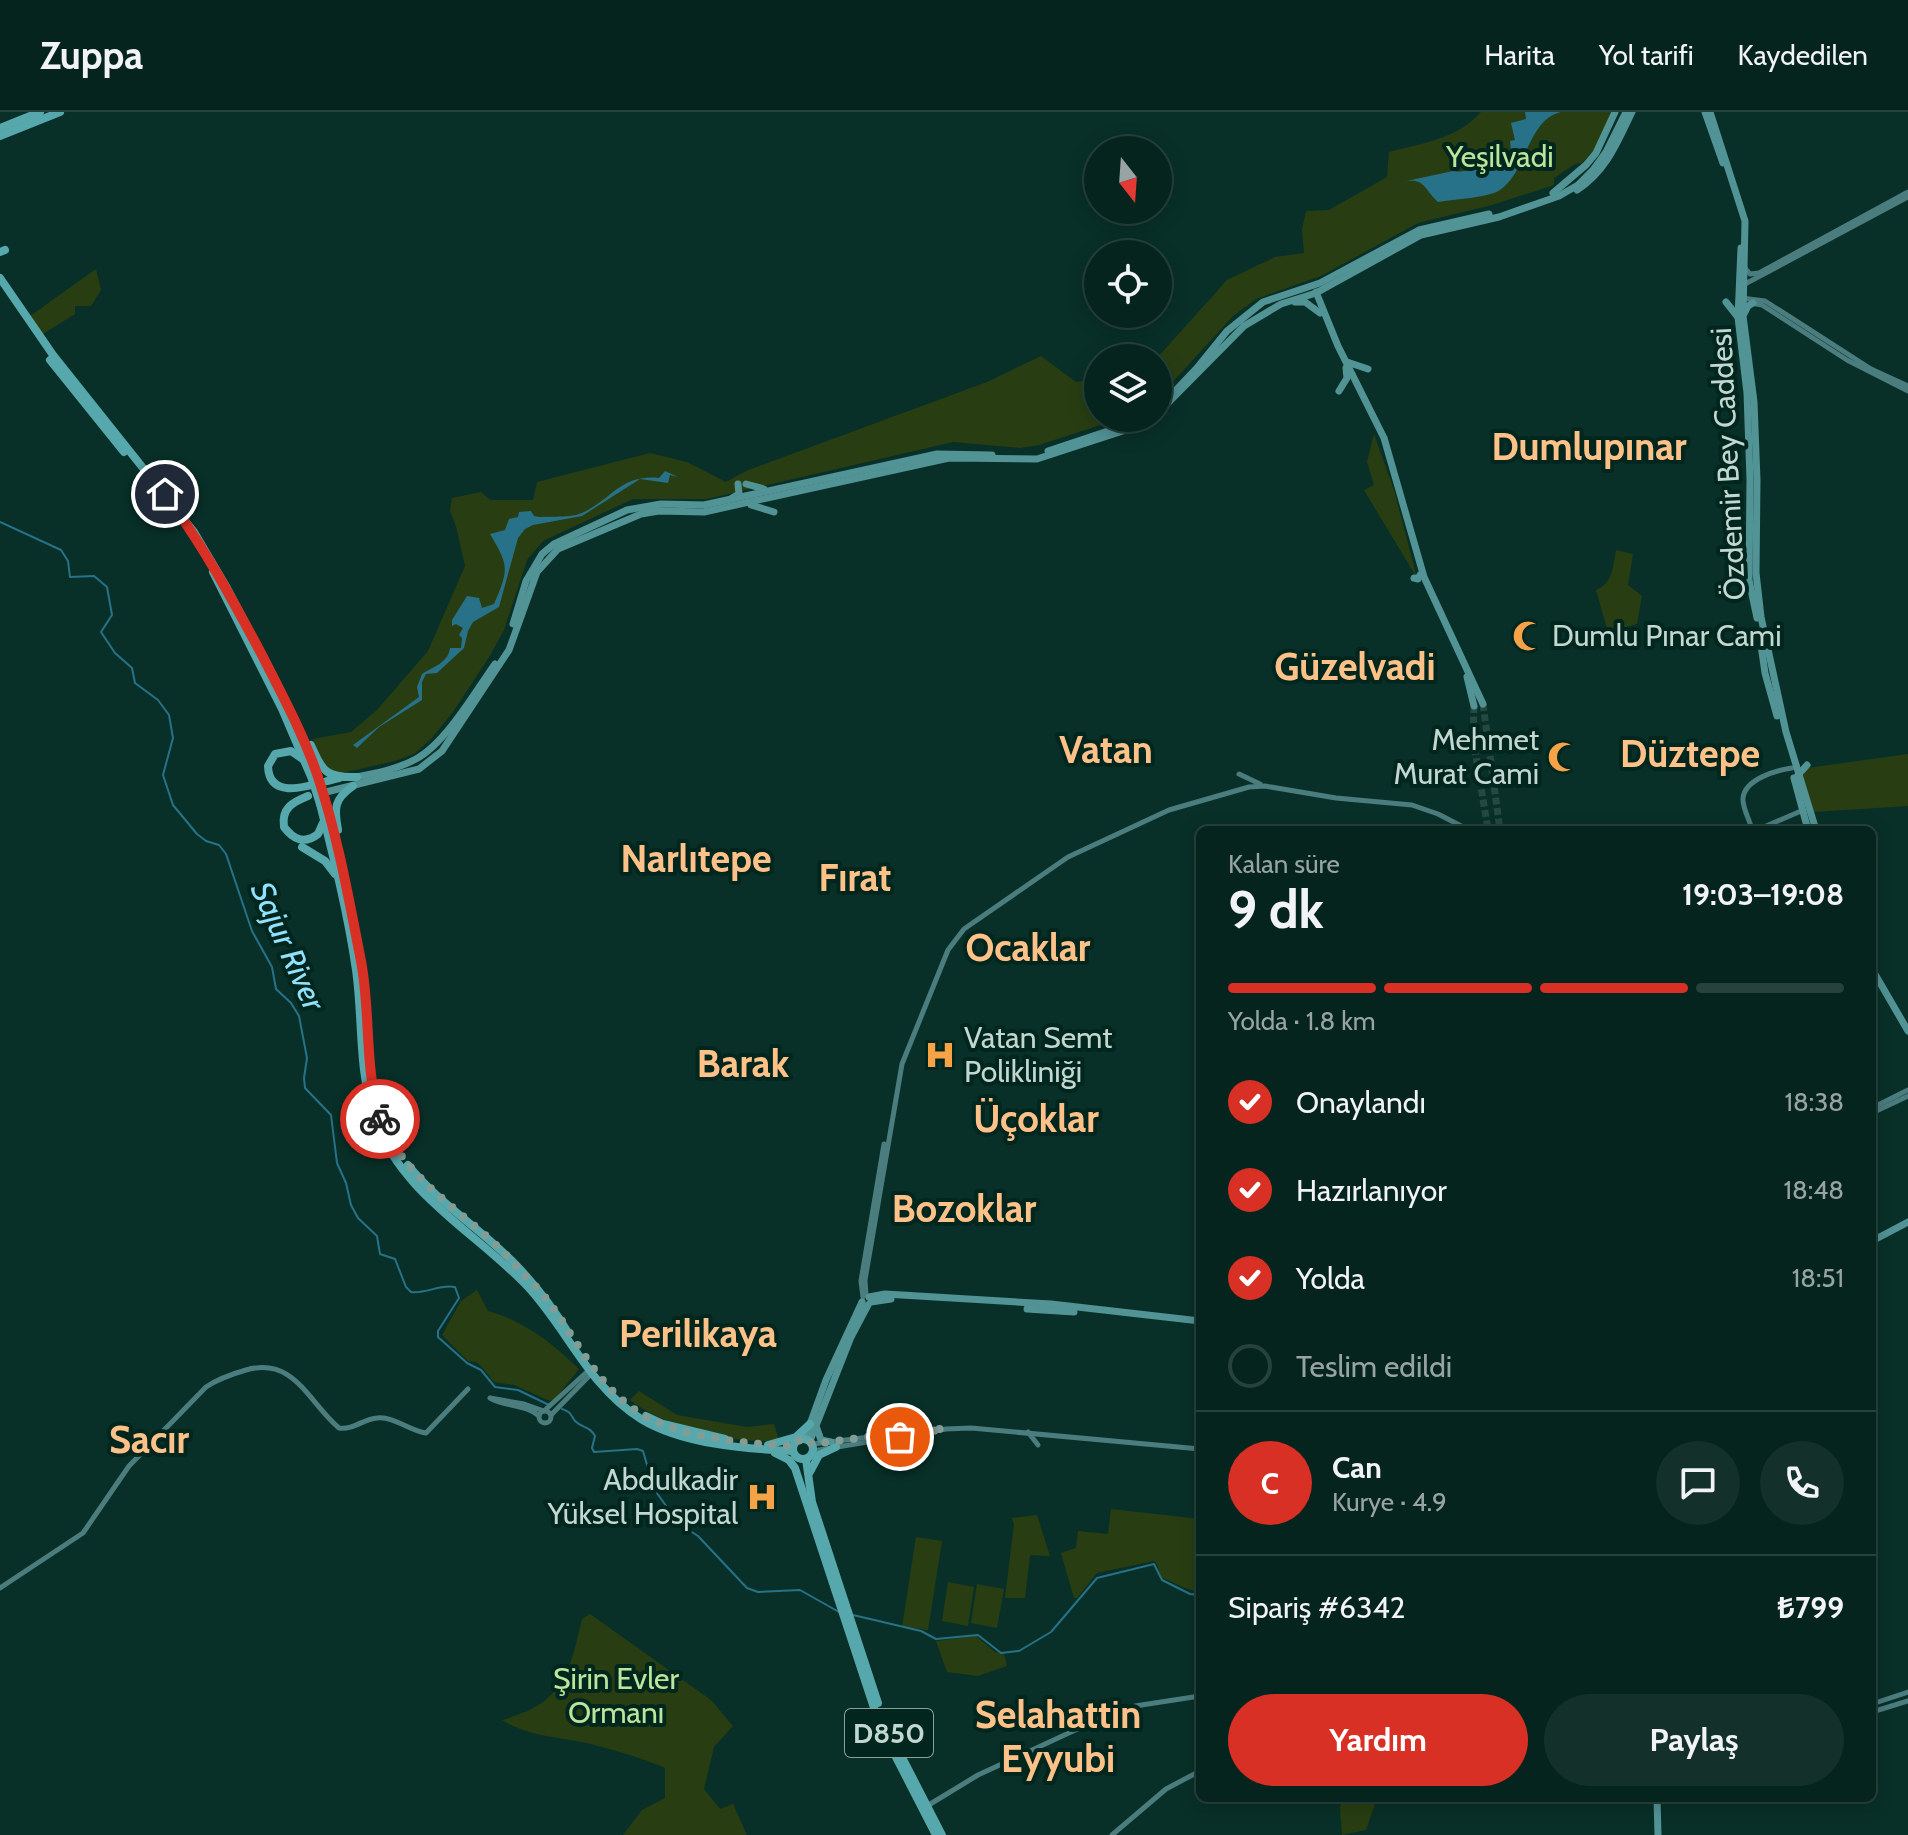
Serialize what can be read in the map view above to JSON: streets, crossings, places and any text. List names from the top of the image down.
{
  "streets": {
    "highway": ["D850"],
    "main road": ["Özdemir Bey Caddesi"]
  },
  "districts": [
    "Dumlupınar",
    "Güzelvadi",
    "Vatan",
    "Düztepe",
    "Narlıtepe",
    "Fırat",
    "Ocaklar",
    "Barak",
    "Üçoklar",
    "Bozoklar",
    "Perilikaya",
    "Sacır",
    "Selahattin Eyyubi"
  ],
  "water": ["Sajur River"],
  "parks": ["Yeşilvadi", "Şirin Evler Ormanı"],
  "places": {
    "mosque": ["Dumlu Pınar Cami", "Mehmet Murat Cami"],
    "hospital": ["Vatan Semt Polikliniği", "Abdulkadir Yüksel Hospital"]
  },
  "north": "bottom",
  "page": {
    "header": "Zuppa",
    "nav": ["Harita", "Yol tarifi", "Kaydedilen"],
    "heading": ["9 dk", "Kalan süre", "19:03–19:08"],
    "panel": [
      "Can",
      "Kurye · 4.9",
      "Sipariş #6342",
      "₺799"
    ],
    "bar": "Yolda · 1.8 km",
    "list": [
      ["Onaylandı", "18:38"],
      ["Hazırlanıyor", "18:48"],
      ["Yolda", "18:51"],
      "Teslim edildi"
    ],
    "round": "C",
    "buttons": ["Yardım", "Paylaş"]
  }
}
